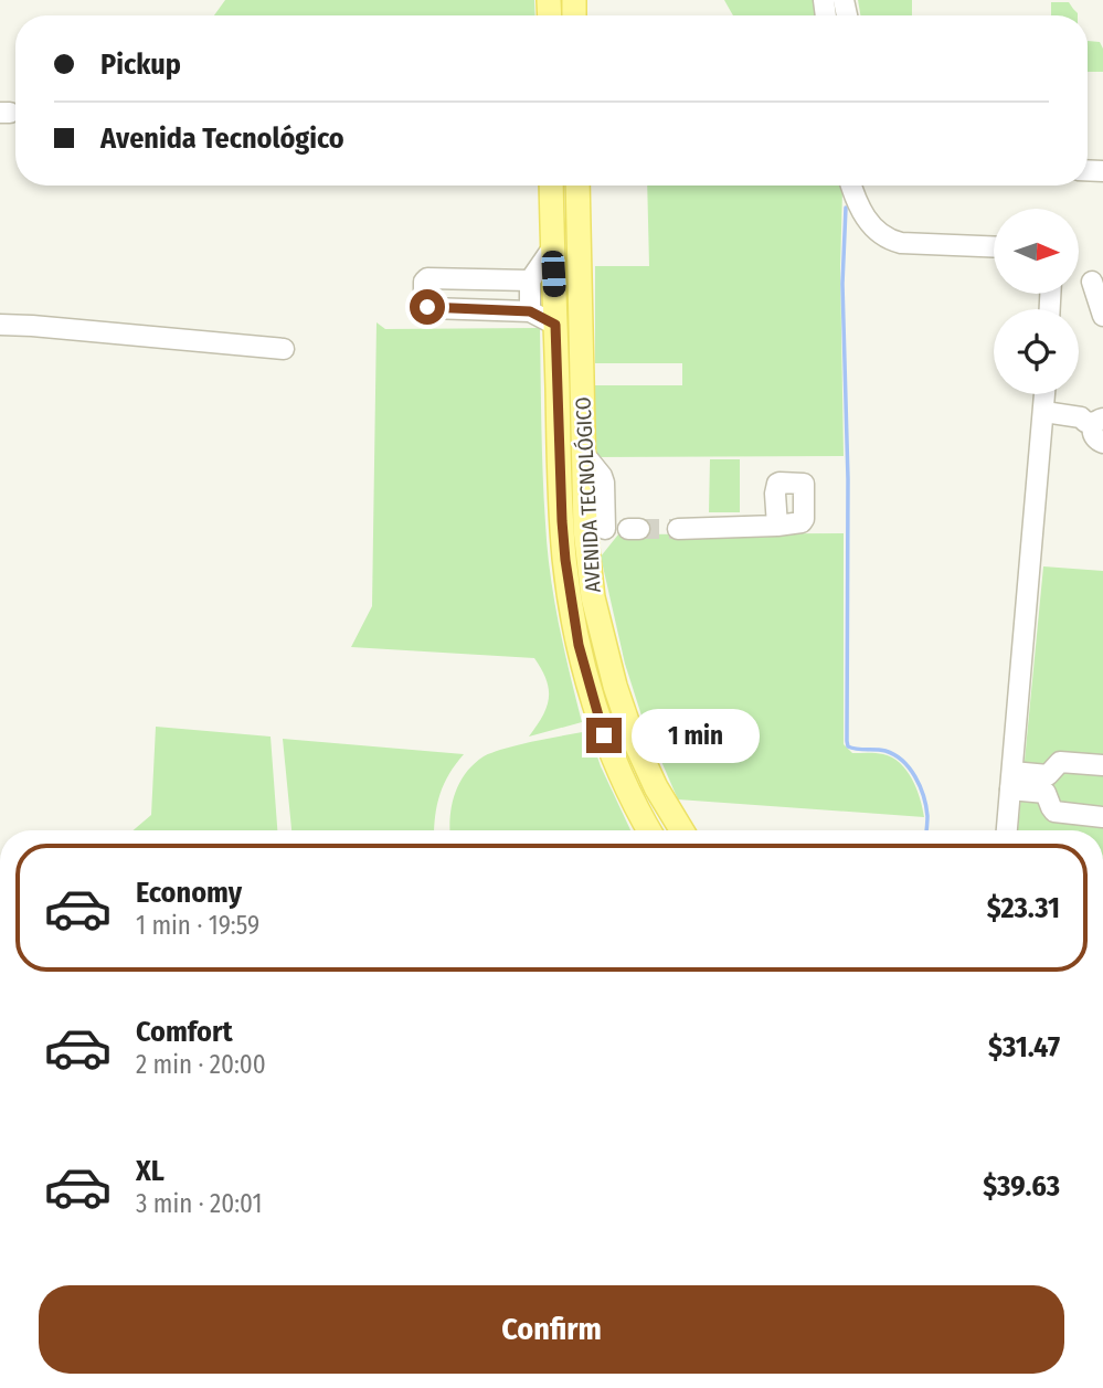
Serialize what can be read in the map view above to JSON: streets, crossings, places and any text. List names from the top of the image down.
{
  "streets": {
    "main road": ["AVENIDA TECNOLÓGICO"]
  },
  "north": "right",
  "page": {
    "banner": ["Pickup", "Avenida Tecnológico"],
    "bubble": "1 min",
    "list": [
      {
        "name": "Economy",
        "note": "1 min · 19:59",
        "value": "$23.31"
      },
      {
        "name": "Comfort",
        "note": "2 min · 20:00",
        "value": "$31.47"
      },
      {
        "name": "XL",
        "note": "3 min · 20:01",
        "value": "$39.63"
      }
    ],
    "buttons": "Confirm"
  }
}
